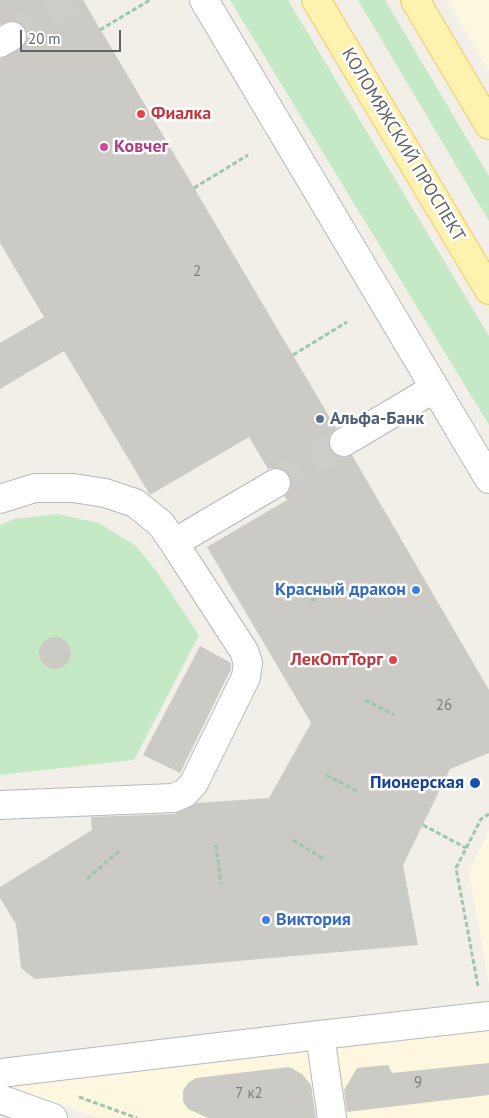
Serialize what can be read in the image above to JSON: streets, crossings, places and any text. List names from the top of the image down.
{
  "streets": {
    "main road": ["КОЛОМЯЖСКИЙ ПРОСПЕКТ"]
  },
  "places": [
    "Фиалка",
    "Ковчег",
    "Альфа-Банк",
    "Красный дракон",
    "ЛекОптТорг",
    "Пионерская",
    "Виктория"
  ],
  "house_numbers": [
    "2",
    "26",
    "9",
    "7 к2"
  ],
  "scale_bar": "20 m"
}
